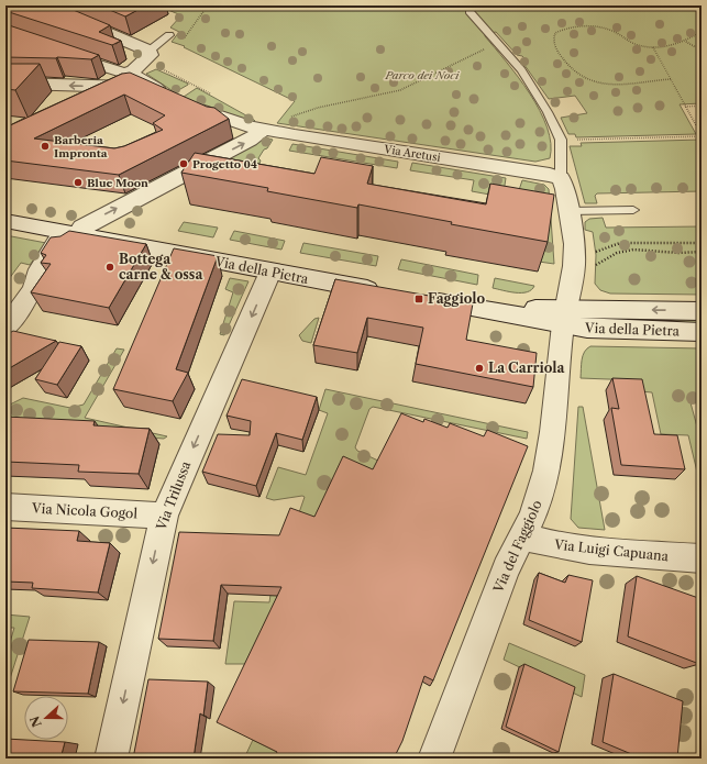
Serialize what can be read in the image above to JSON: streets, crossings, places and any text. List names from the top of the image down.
{
  "streets": {
    "street": [
      "Via Aretusi",
      "Via della Pietra",
      "Via Trilussa",
      "Via Nicola Gogol",
      "Via del Faggiolo",
      "Via Luigi Capuana"
    ]
  },
  "crossings": [
    ["Via della Pietra", "Via Trilussa"],
    ["Via della Pietra", "Via del Faggiolo"],
    ["Via Trilussa", "Via Nicola Gogol"],
    ["Via del Faggiolo", "Via Luigi Capuana"]
  ],
  "one_way": ["Via Trilussa"],
  "parks": ["Parco dei Noci"],
  "places": {
    "other": [
      "Barberia Impronta",
      "Progetto 04",
      "Blue Moon",
      "Bottega carne & ossa",
      "La Carriola"
    ],
    "transit": ["Faggiolo"]
  },
  "north": "left"
}
